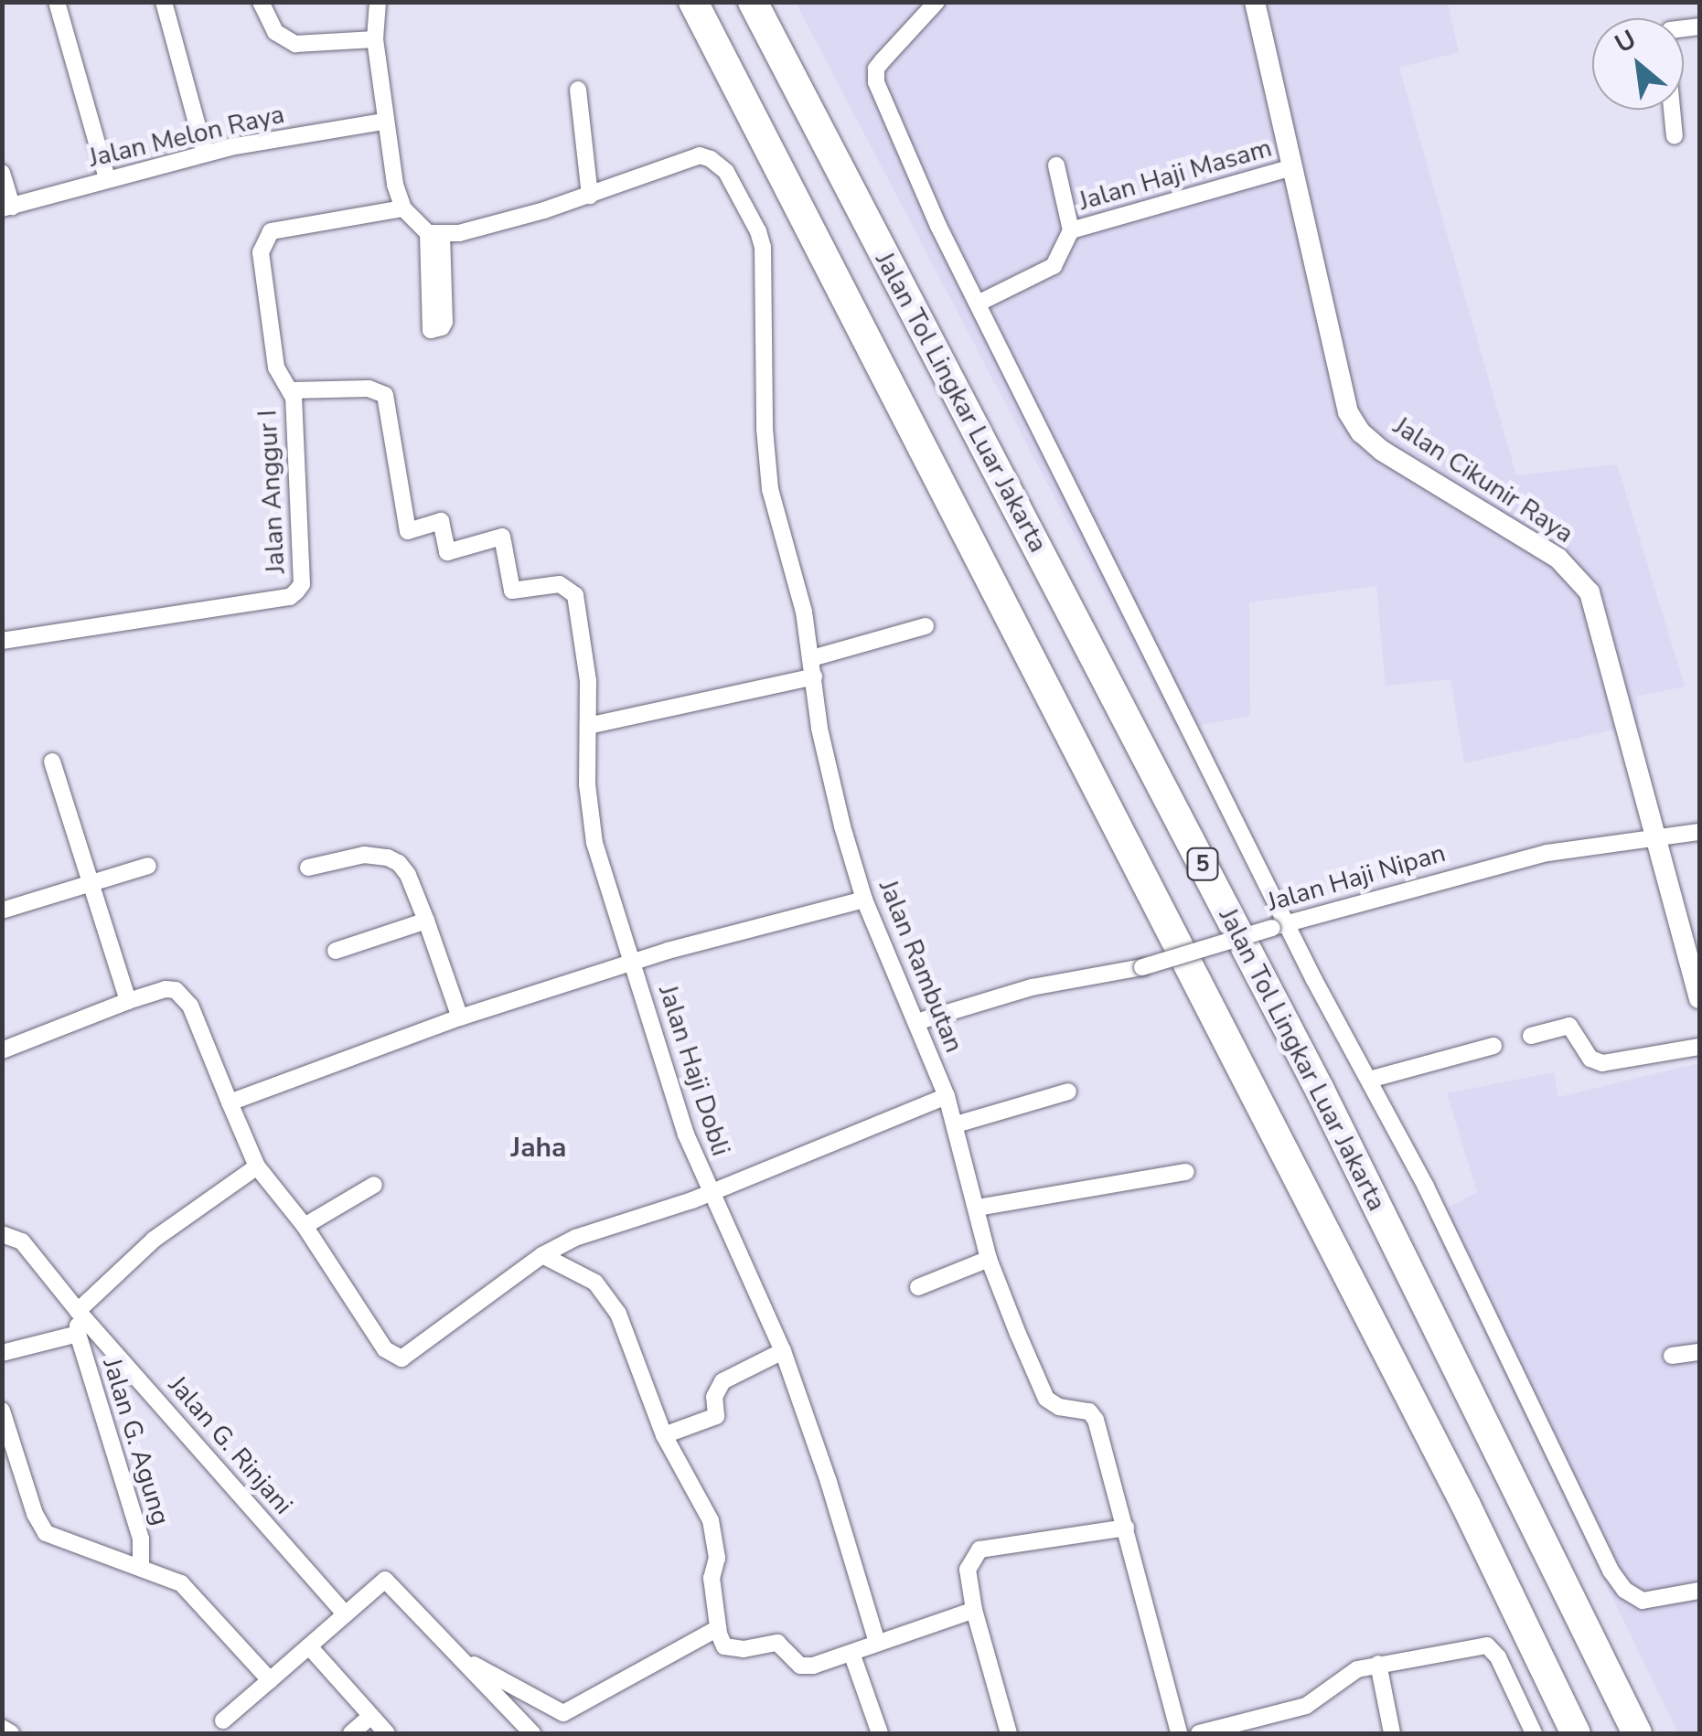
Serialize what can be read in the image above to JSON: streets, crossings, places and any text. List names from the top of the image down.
{
  "streets": {
    "highway": ["Jalan Tol Lingkar Luar Jakarta", "5"],
    "street": [
      "Jalan Melon Raya",
      "Jalan Haji Masam",
      "Jalan Cikunir Raya",
      "Jalan Anggur I",
      "Jalan Haji Nipan",
      "Jalan Rambutan",
      "Jalan Haji Dobli",
      "Jalan G. Agung",
      "Jalan G. Rinjani"
    ]
  },
  "crossings": [
    ["Jalan Haji Masam", "Jalan Cikunir Raya"],
    ["Jalan Cikunir Raya", "Jalan Haji Nipan"],
    ["Jalan Anggur I", "Jalan Haji Dobli"],
    ["Jalan Haji Nipan", "Jalan Rambutan"],
    ["Jalan G. Agung", "Jalan G. Rinjani"]
  ],
  "districts": ["Jaha"],
  "north": "top left"
}
